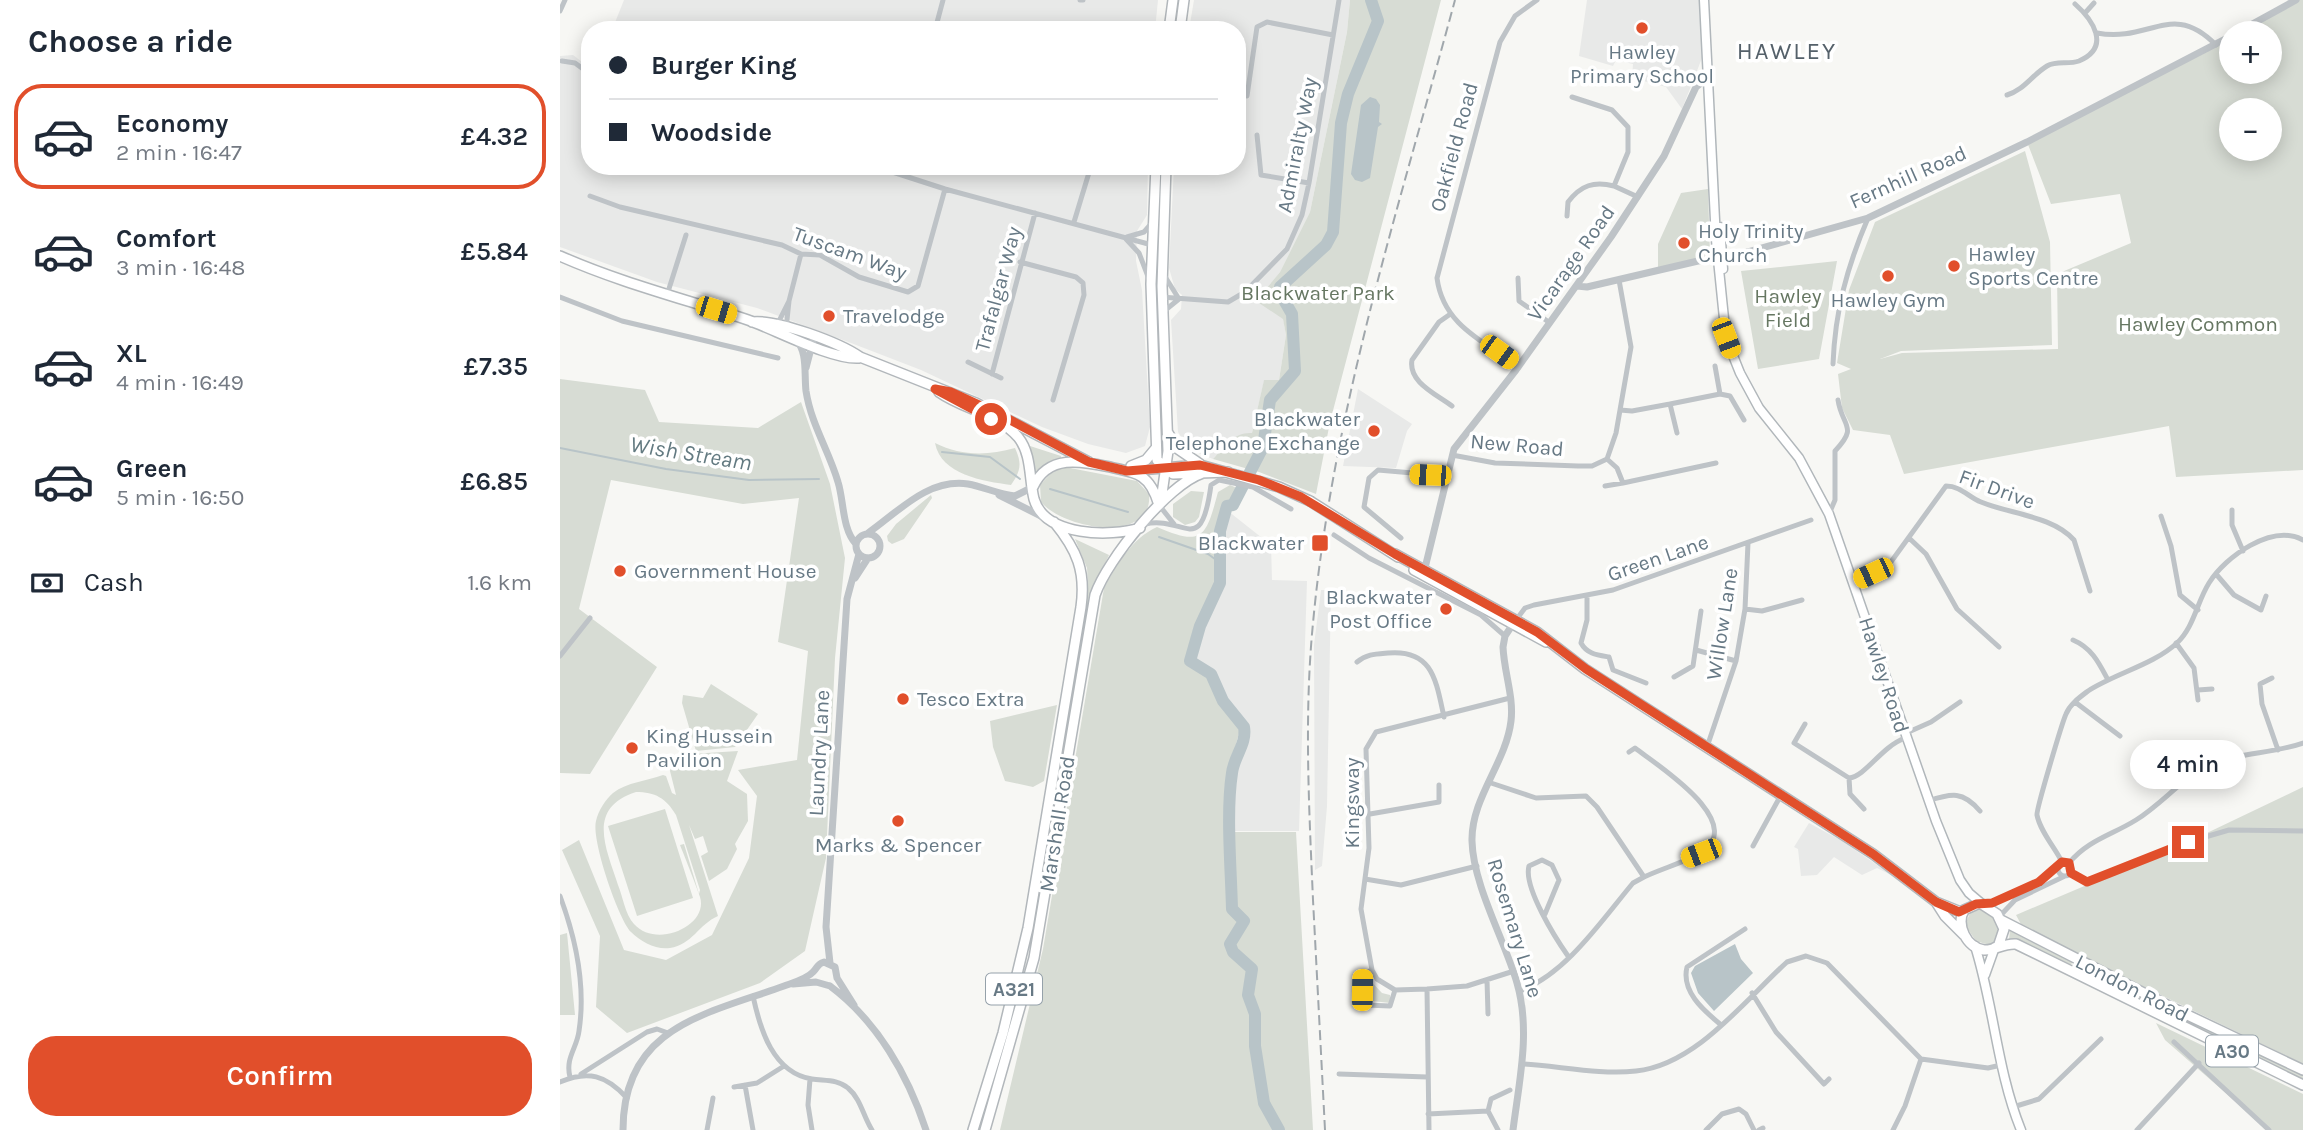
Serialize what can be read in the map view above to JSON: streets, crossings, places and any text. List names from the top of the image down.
{
  "streets": {
    "main road": [
      "Hawley Road",
      "Marshall Road",
      "London Road",
      "A321",
      "A30"
    ],
    "street": [
      "Admiralty Way",
      "Oakfield Road",
      "Fernhill Road",
      "Tuscam Way",
      "Vicarage Road",
      "Trafalgar Way",
      "New Road",
      "Fir Drive",
      "Green Lane",
      "Willow Lane",
      "Laundry Lane",
      "Kingsway",
      "Rosemary Lane"
    ]
  },
  "crossings": [
    ["Fernhill Road", "Vicarage Road"],
    ["Fernhill Road", "Hawley Road"],
    ["Vicarage Road", "New Road"],
    ["Vicarage Road", "Hawley Road"],
    ["Fir Drive", "Hawley Road"],
    ["Green Lane", "Willow Lane"],
    ["Hawley Road", "London Road"],
    ["Hawley Road", "A30"],
    ["Kingsway", "Rosemary Lane"],
    ["London Road", "A30"]
  ],
  "districts": ["HAWLEY"],
  "water": ["Wish Stream"],
  "parks": ["Blackwater Park", "Hawley Field", "Hawley Common"],
  "places": {
    "other": [
      "Hawley Primary School",
      "Holy Trinity Church",
      "Hawley Sports Centre",
      "Hawley Gym",
      "Travelodge",
      "Blackwater Telephone Exchange",
      "Government House",
      "Blackwater Post Office",
      "Tesco Extra",
      "King Hussein Pavilion",
      "Marks & Spencer"
    ],
    "transit": ["Blackwater"]
  },
  "page": {
    "heading": "Choose a ride",
    "map_buttons": ["+", "−"],
    "banner": ["Burger King", "Woodside"],
    "list": [
      {
        "name": "Economy",
        "note": "2 min · 16:47",
        "value": "£4.32"
      },
      {
        "name": "Comfort",
        "note": "3 min · 16:48",
        "value": "£5.84"
      },
      {
        "name": "XL",
        "note": "4 min · 16:49",
        "value": "£7.35"
      },
      {
        "name": "Green",
        "note": "5 min · 16:50",
        "value": "£6.85"
      }
    ],
    "pay": ["Cash", "1.6 km"],
    "bubble": "4 min",
    "buttons": "Confirm"
  }
}
